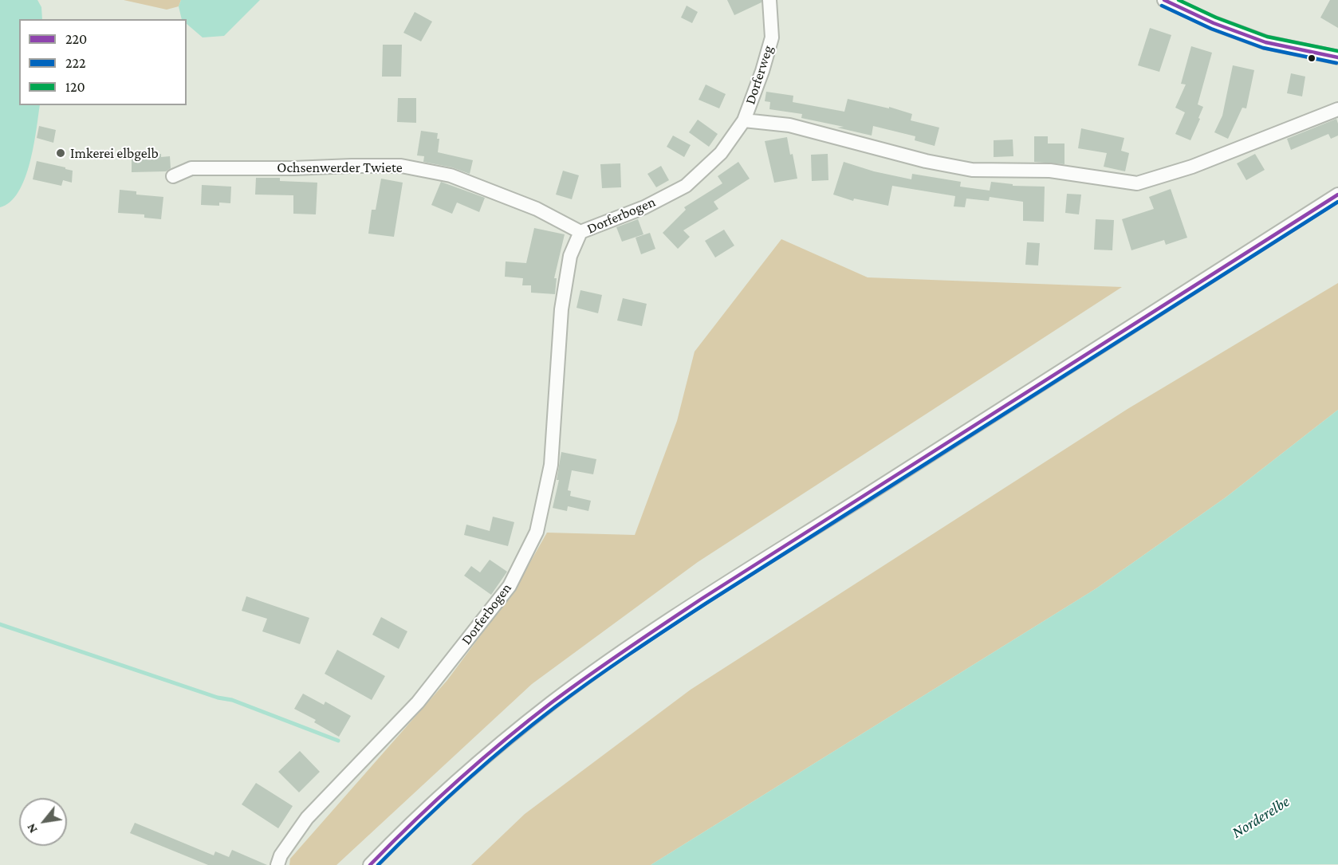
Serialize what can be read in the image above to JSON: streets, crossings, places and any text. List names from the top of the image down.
{
  "streets": {
    "street": ["Dorferweg", "Ochsenwerder Twiete", "Dorferbogen"]
  },
  "crossings": [
    ["Dorferweg", "Dorferbogen"],
    ["Ochsenwerder Twiete", "Dorferbogen"]
  ],
  "water": ["Norderelbe"],
  "places": ["Imkerei elbgelb"],
  "lines": ["transit line 220", "transit line 120", "transit line 222"],
  "legend": ["220", "222", "120"],
  "north": "bottom left"
}
